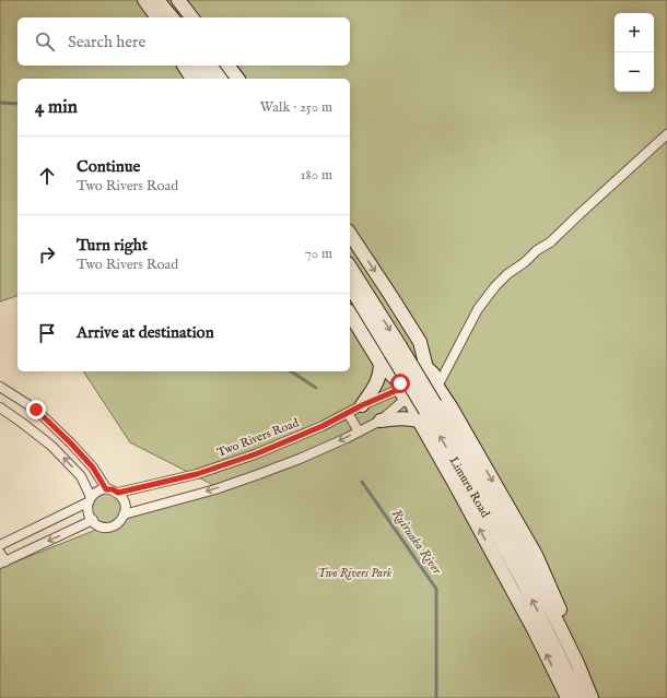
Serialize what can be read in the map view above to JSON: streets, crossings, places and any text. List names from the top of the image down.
{
  "streets": {
    "main road": ["Limuru Road"],
    "street": ["Two Rivers Road"]
  },
  "crossings": [
    ["Two Rivers Road", "Limuru Road"]
  ],
  "water": ["Ruiruaka River"],
  "parks": ["Two Rivers Park"],
  "page": {
    "map_buttons": ["+", "−"],
    "search": "Search here",
    "heading": ["4 min", "Walk · 250 m"],
    "list": [
      ["Continue", "Two Rivers Road", "180 m"],
      ["Turn right", "Two Rivers Road", "70 m"],
      "Arrive at destination"
    ]
  }
}
